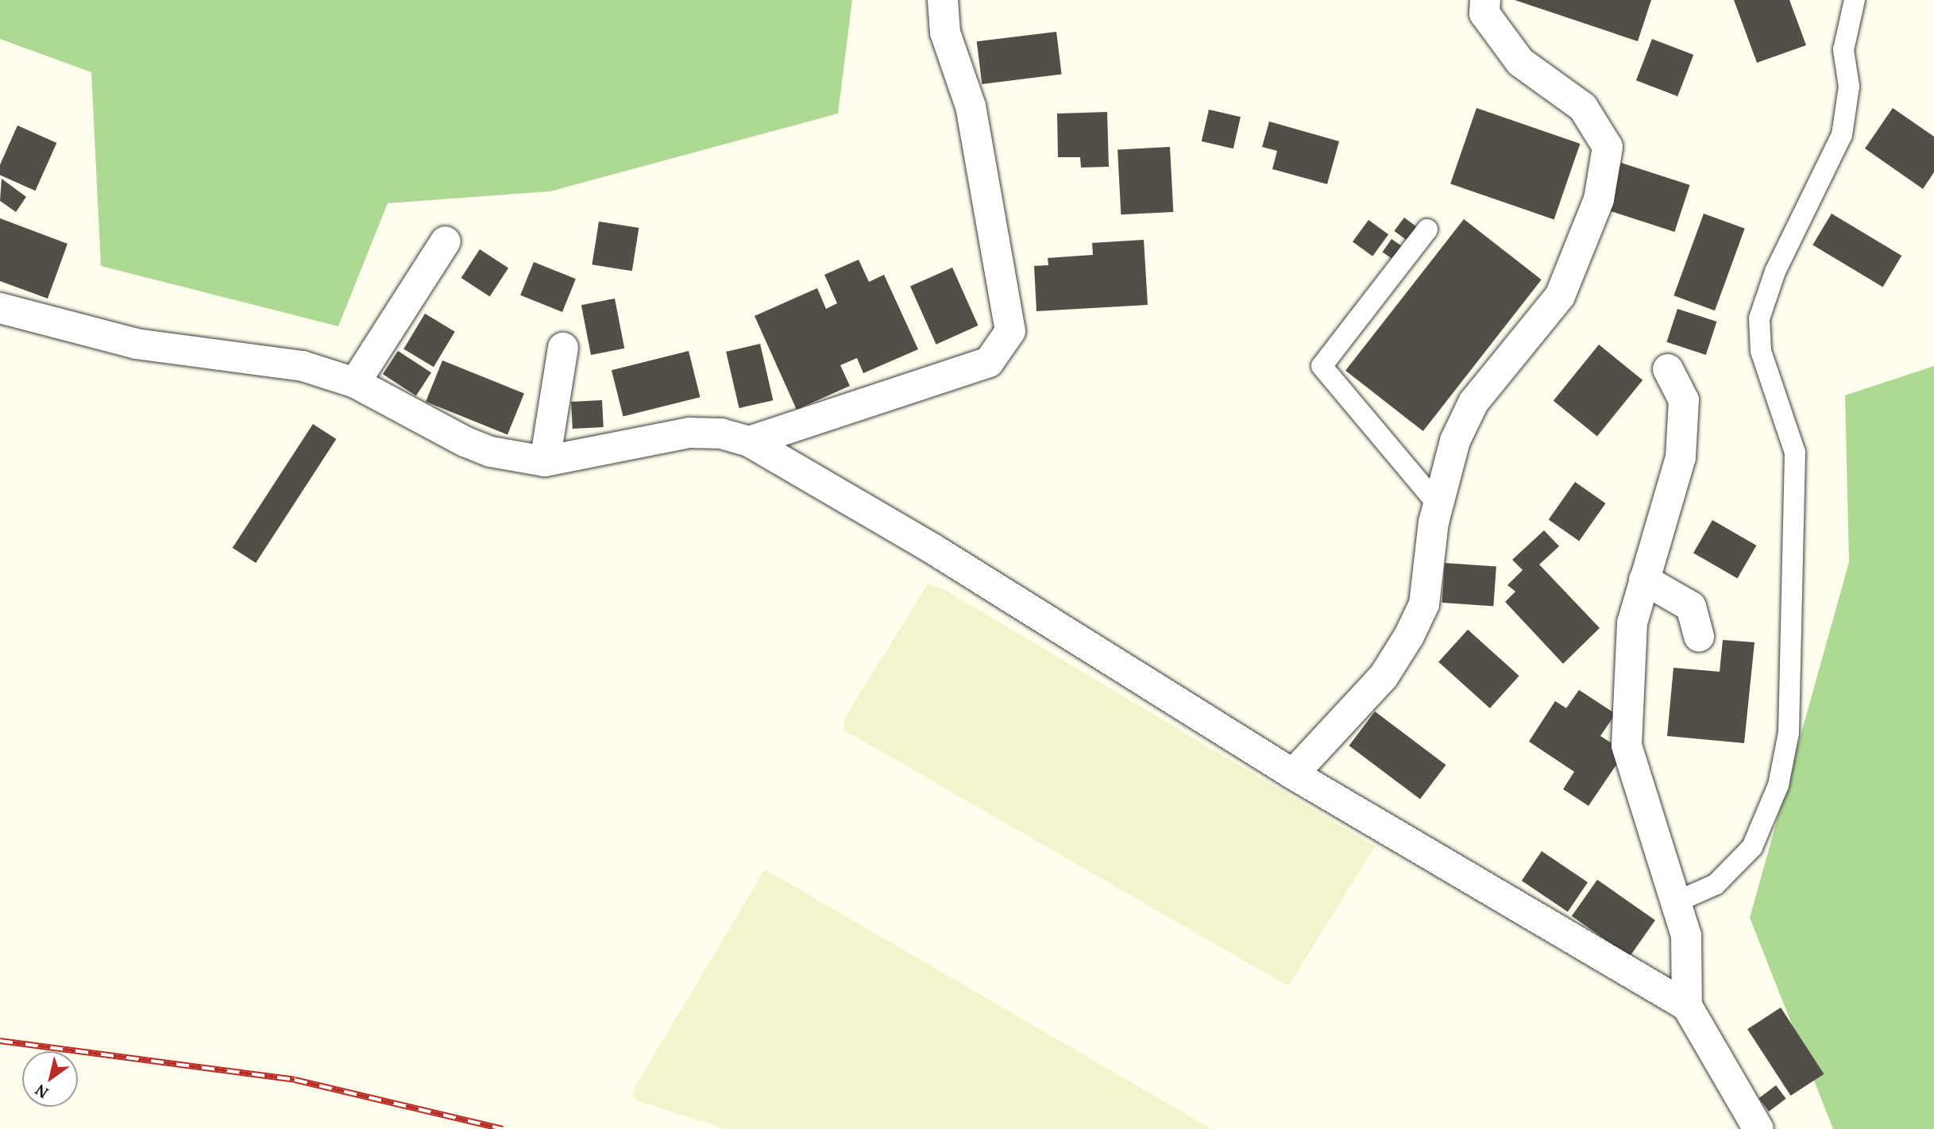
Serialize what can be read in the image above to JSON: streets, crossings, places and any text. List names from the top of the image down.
{
  "north": "bottom left"
}
